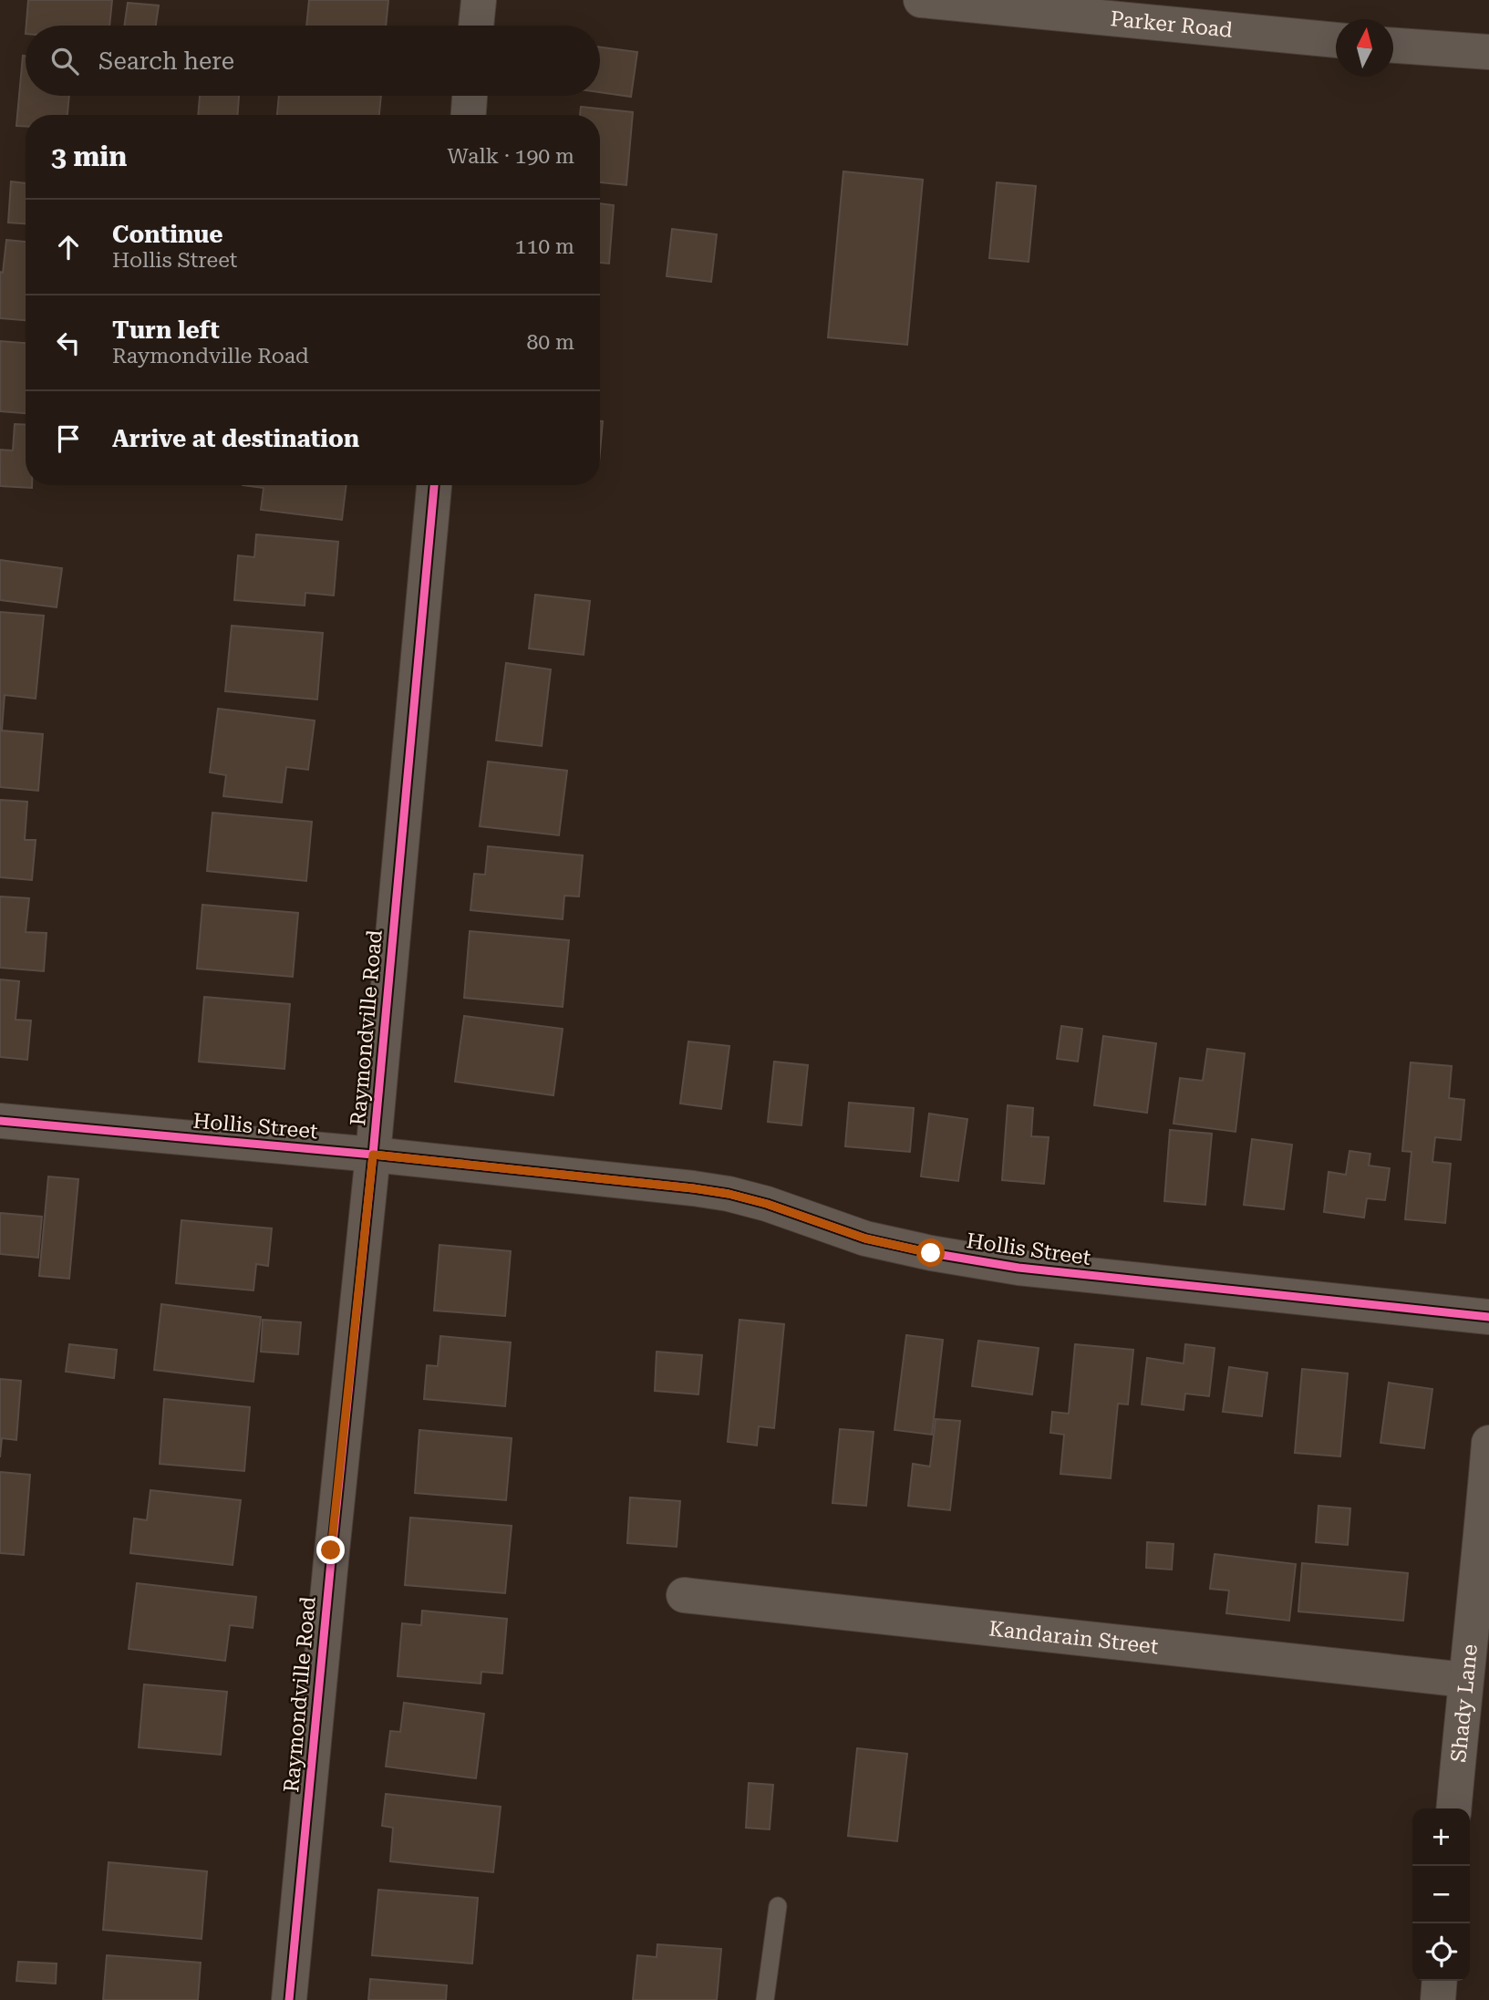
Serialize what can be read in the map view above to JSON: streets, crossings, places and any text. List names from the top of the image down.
{
  "streets": {
    "street": [
      "Parker Road",
      "Raymondville Road",
      "Hollis Street",
      "Kandarain Street",
      "Shady Lane"
    ]
  },
  "crossings": [
    ["Raymondville Road", "Hollis Street"],
    ["Kandarain Street", "Shady Lane"]
  ],
  "north": "top",
  "page": {
    "search": "Search here",
    "heading": ["3 min", "Walk · 190 m"],
    "list": [
      ["Continue", "Hollis Street", "110 m"],
      ["Turn left", "Raymondville Road", "80 m"],
      "Arrive at destination"
    ],
    "map_buttons": ["+", "−"]
  }
}
